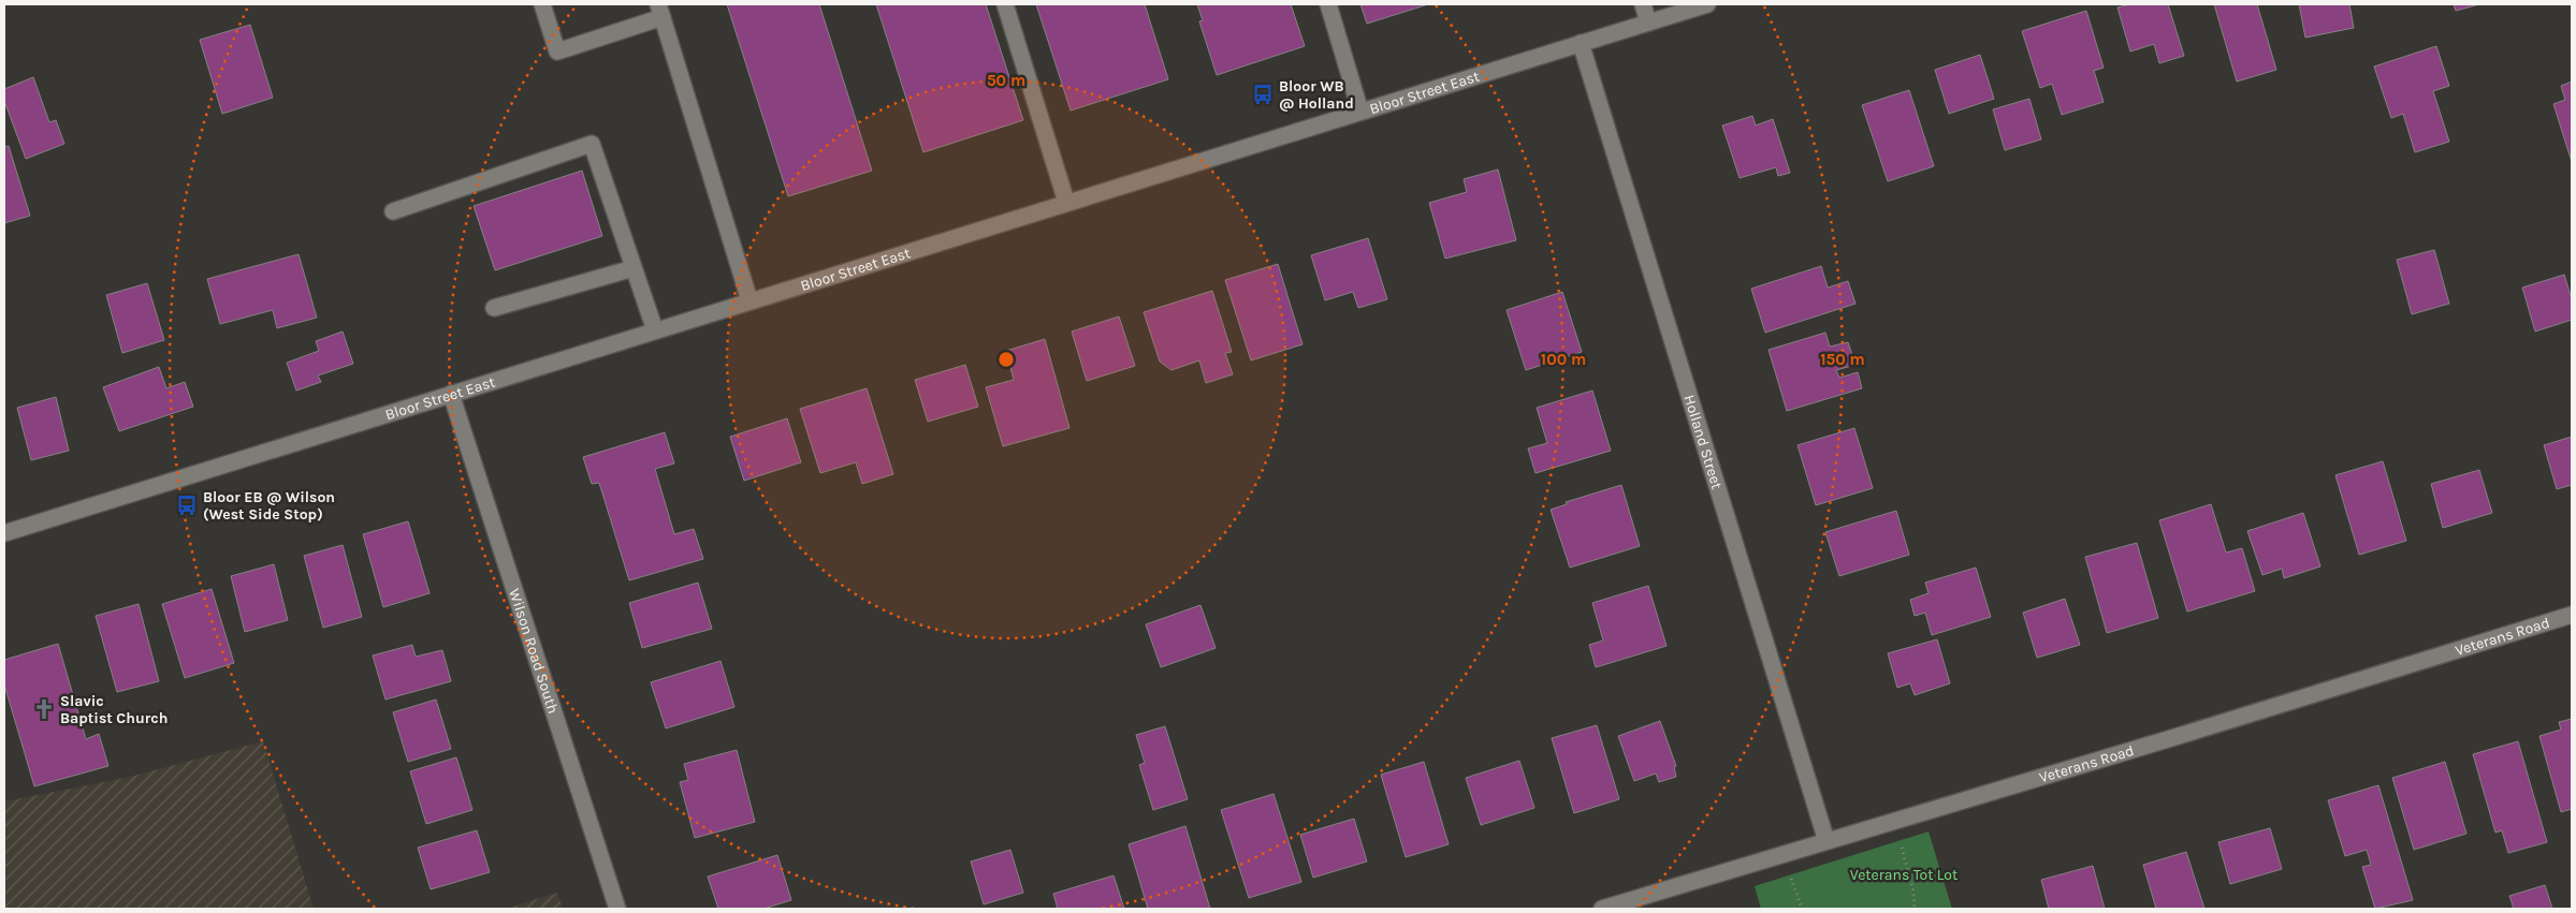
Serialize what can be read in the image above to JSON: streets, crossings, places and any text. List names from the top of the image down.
{
  "streets": {
    "street": [
      "Bloor Street East",
      "Holland Street",
      "Veterans Road",
      "Wilson Road South"
    ]
  },
  "crossings": [
    ["Bloor Street East", "Holland Street"],
    ["Bloor Street East", "Wilson Road South"],
    ["Holland Street", "Veterans Road"]
  ],
  "parks": ["Veterans Tot Lot"],
  "places": {
    "bus stop": ["Bloor WB @ Holland", "Bloor EB @ Wilson (West Side Stop)"],
    "church": ["Slavic Baptist Church"]
  },
  "rings": ["50 m", "100 m", "150 m"]
}
